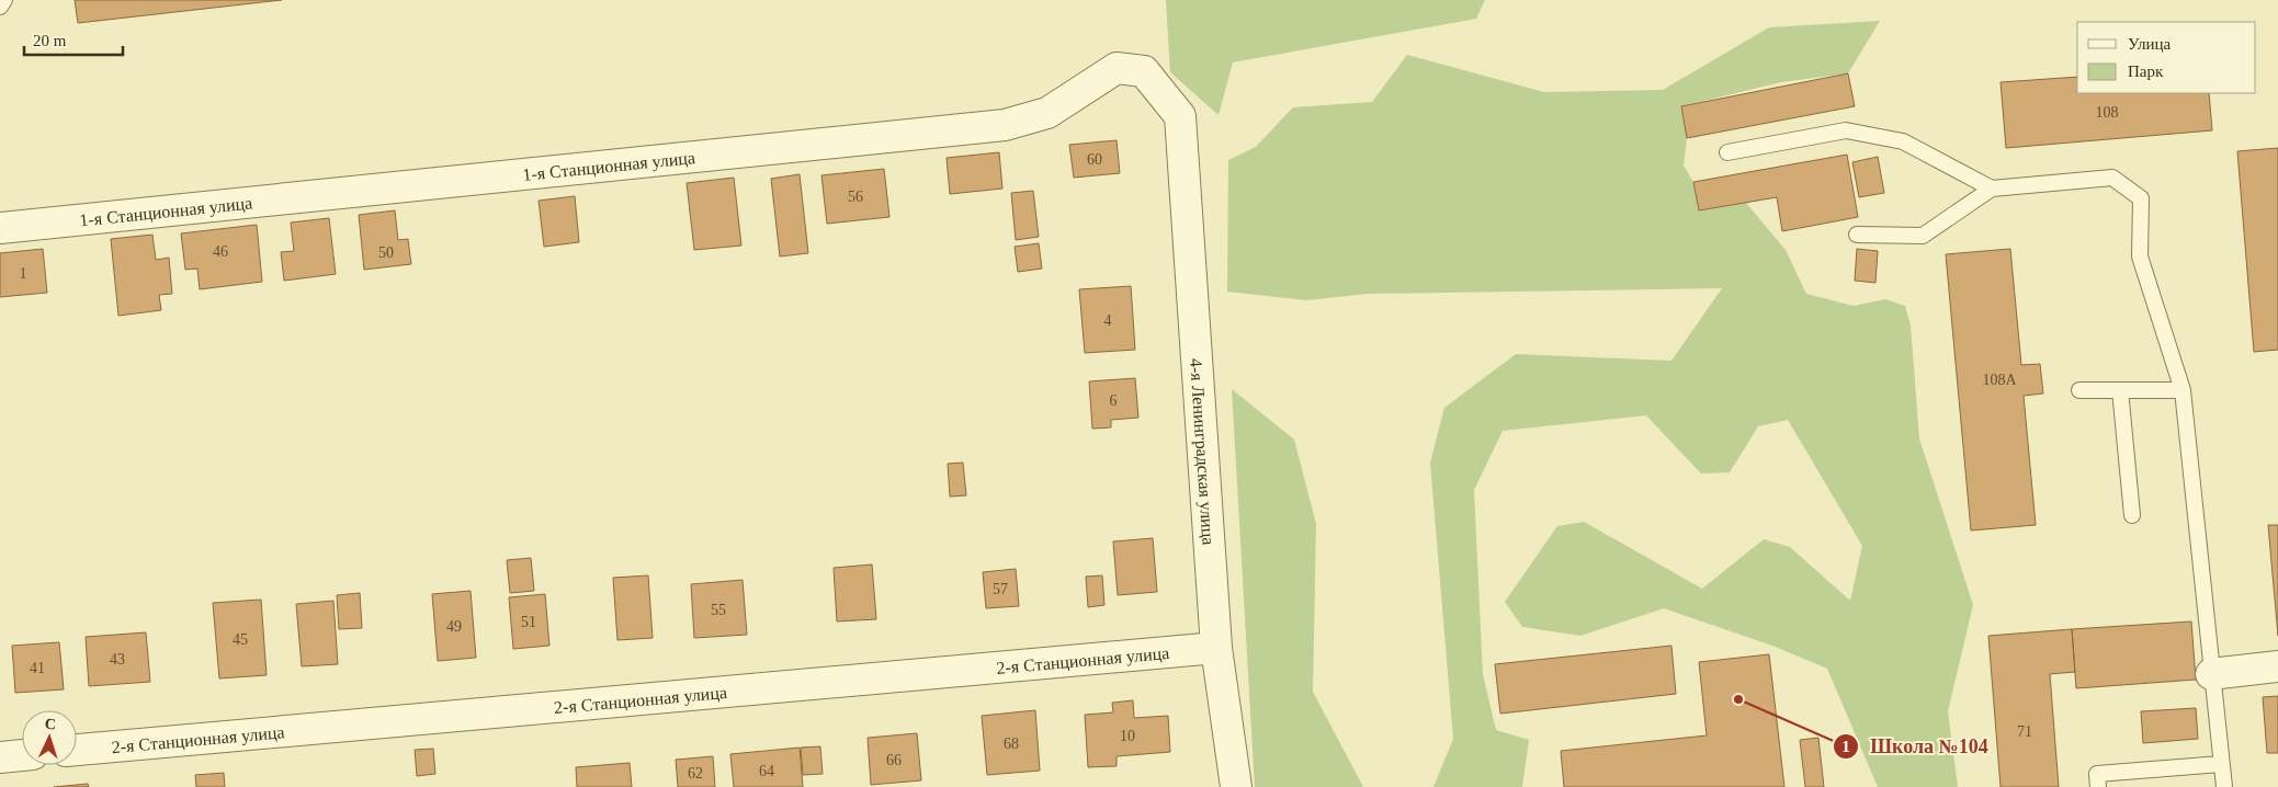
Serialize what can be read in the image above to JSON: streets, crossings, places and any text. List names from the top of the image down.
{
  "streets": {
    "street": ["1-я Станционная улица", "4-я Ленинградская улица", "2-я Станционная улица"]
  },
  "crossings": [
    ["1-я Станционная улица", "4-я Ленинградская улица"],
    ["4-я Ленинградская улица", "2-я Станционная улица"]
  ],
  "places": ["Школа №104"],
  "house_numbers": [
    "108",
    "60",
    "56",
    "46",
    "50",
    "1",
    "4",
    "108А",
    "6",
    "57",
    "55",
    "51",
    "49",
    "45",
    "43",
    "41",
    "71",
    "10",
    "68",
    "66",
    "64",
    "62"
  ],
  "legend": ["Улица", "Парк"],
  "scale_bar": "20 m",
  "north": "top"
}
